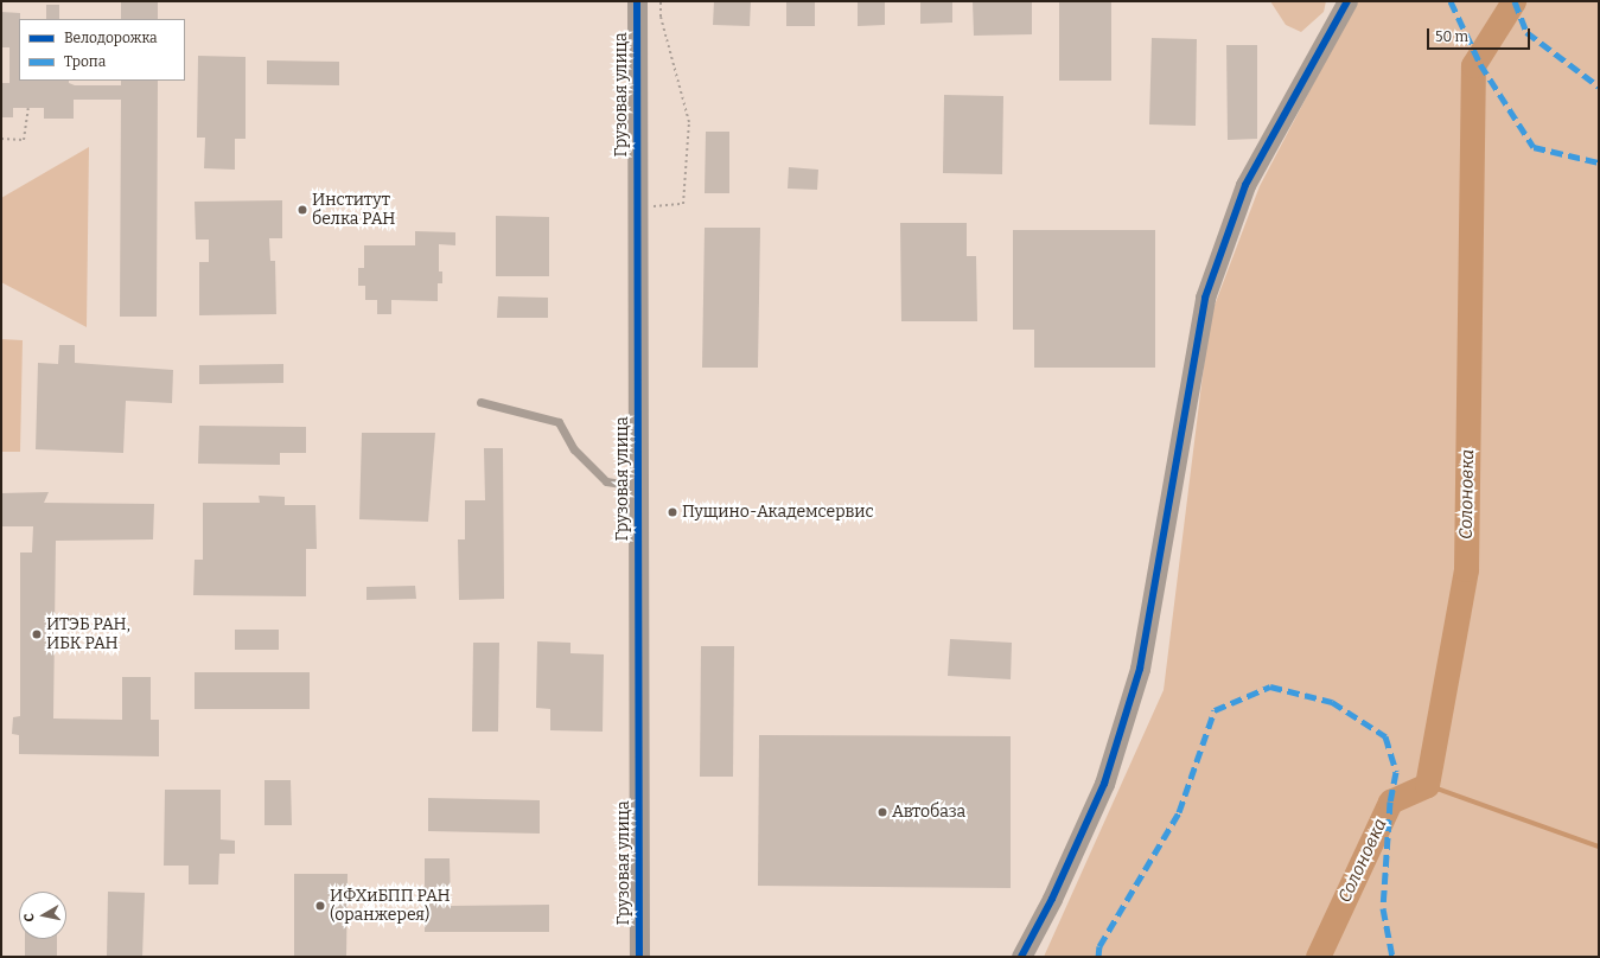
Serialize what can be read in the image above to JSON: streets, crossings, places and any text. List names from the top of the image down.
{
  "streets": {
    "street": ["Грузовая улица"]
  },
  "water": ["Солоновка"],
  "places": [
    "Институт белка РАН",
    "Пущино-Академсервис",
    "ИТЭБ РАН, ИБК РАН",
    "Автобаза",
    "ИФХиБПП РАН (оранжерея)"
  ],
  "legend": ["Велодорожка", "Тропа"],
  "scale_bar": "50 m",
  "north": "left"
}
